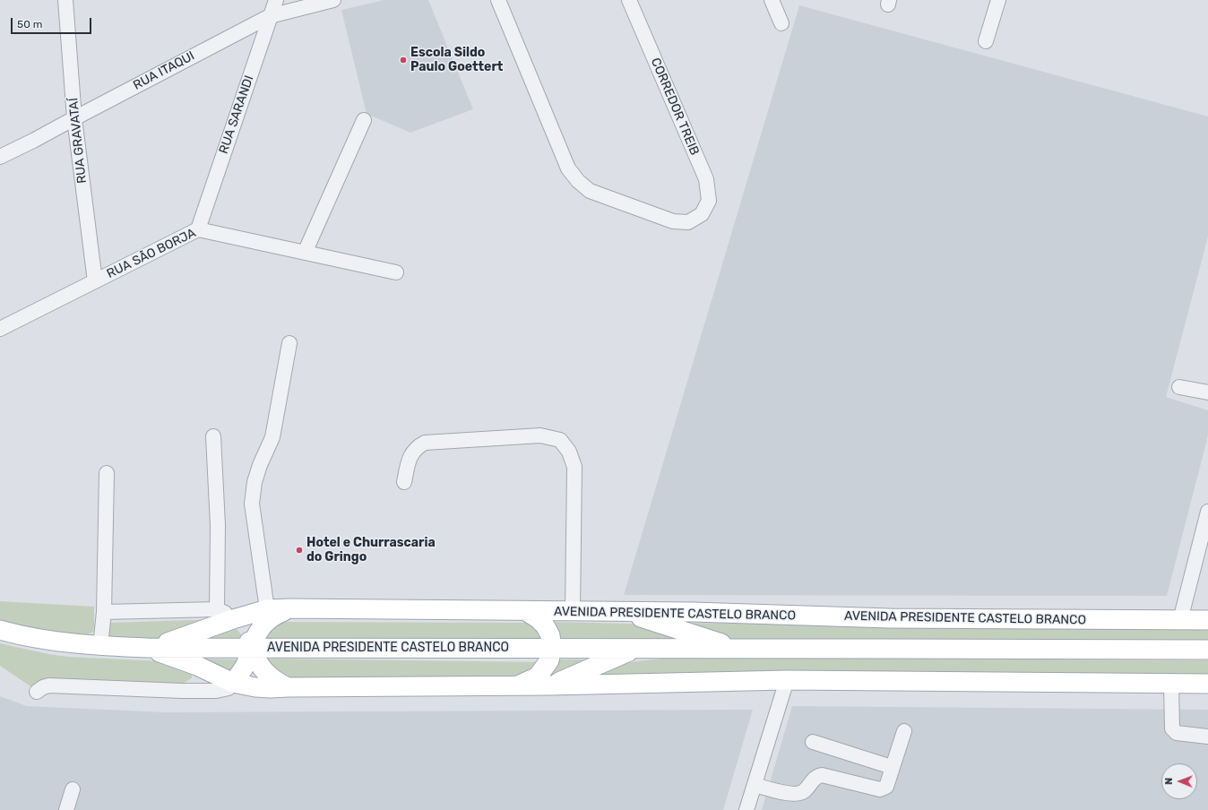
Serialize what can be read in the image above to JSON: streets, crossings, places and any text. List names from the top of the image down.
{
  "streets": {
    "main road": ["AVENIDA PRESIDENTE CASTELO BRANCO"],
    "street": [
      "RUA ITAQUI",
      "CORREDOR TREIB",
      "RUA SARANDI",
      "RUA GRAVATAÍ",
      "RUA SÃO BORJA"
    ]
  },
  "crossings": [
    ["RUA ITAQUI", "RUA SARANDI"],
    ["RUA ITAQUI", "RUA GRAVATAÍ"],
    ["RUA SARANDI", "RUA SÃO BORJA"],
    ["RUA GRAVATAÍ", "RUA SÃO BORJA"]
  ],
  "places": ["Escola Sildo Paulo Goettert", "Hotel e Churrascaria do Gringo"],
  "scale_bar": "50 m",
  "north": "left"
}
